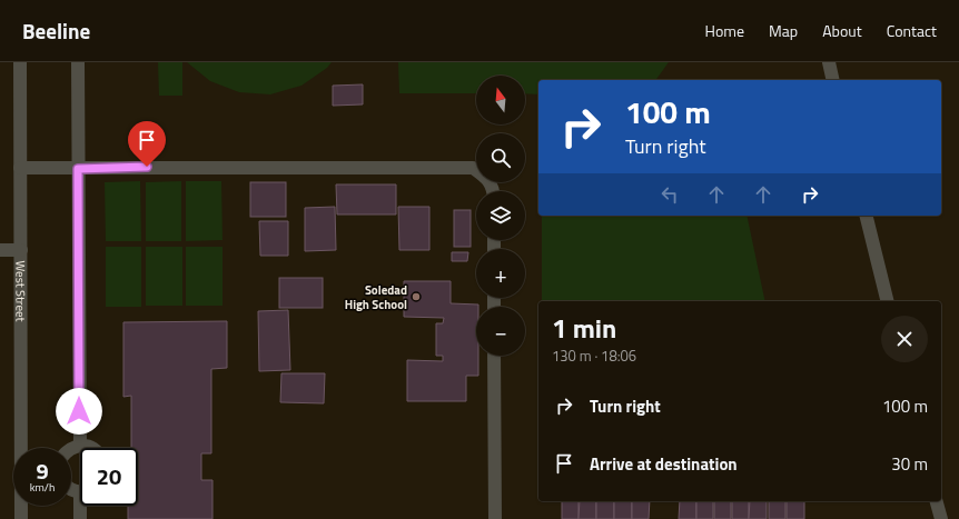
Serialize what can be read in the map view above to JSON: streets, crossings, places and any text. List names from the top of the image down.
{
  "streets": {
    "street": ["West Street"]
  },
  "places": ["Soledad High School"],
  "north": "top",
  "page": {
    "header": "Beeline",
    "nav": [
      "Home",
      "Map",
      "About",
      "Contact"
    ],
    "map_buttons": ["+", "−"],
    "turn": ["100 m", "Turn right"],
    "heading": ["1 min", "130 m · 18:06"],
    "list": [
      {
        "name": "Turn right",
        "value": "100 m"
      },
      {
        "name": "Arrive at destination",
        "value": "30 m"
      }
    ],
    "speed": "9 km/h",
    "limit": "20"
  }
}
